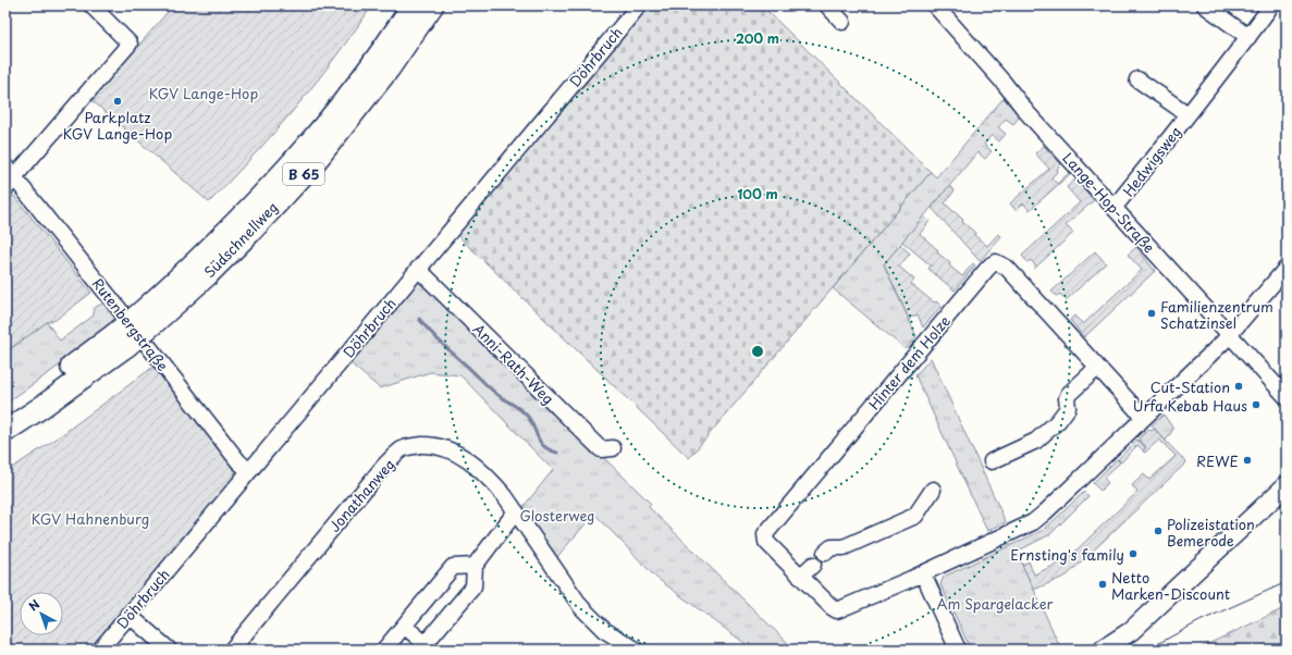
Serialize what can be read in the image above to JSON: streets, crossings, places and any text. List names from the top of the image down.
{
  "streets": {
    "highway": ["B 65", "Südschnellweg"],
    "street": [
      "Döhrbruch",
      "Hedwigsweg",
      "Lange-Hop-Straße",
      "Rutenbergstraße",
      "Hinter dem Holze",
      "Anni-Rath-Weg",
      "Jonathanweg"
    ]
  },
  "crossings": [
    ["Döhrbruch", "Rutenbergstraße"],
    ["Döhrbruch", "Anni-Rath-Weg"],
    ["Hedwigsweg", "Lange-Hop-Straße"],
    ["Lange-Hop-Straße", "Hinter dem Holze"]
  ],
  "parks": [
    "KGV Lange-Hop",
    "Glosterweg",
    "KGV Hahnenburg",
    "Am Spargelacker"
  ],
  "places": [
    "Parkplatz KGV Lange-Hop",
    "Familienzentrum Schatzinsel",
    "Cut-Station",
    "Urfa Kebab Haus",
    "REWE",
    "Polizeistation Bemerode",
    "Ernsting's family",
    "Netto Marken-Discount"
  ],
  "north": "top left",
  "rings": ["200 m", "100 m"]
}
